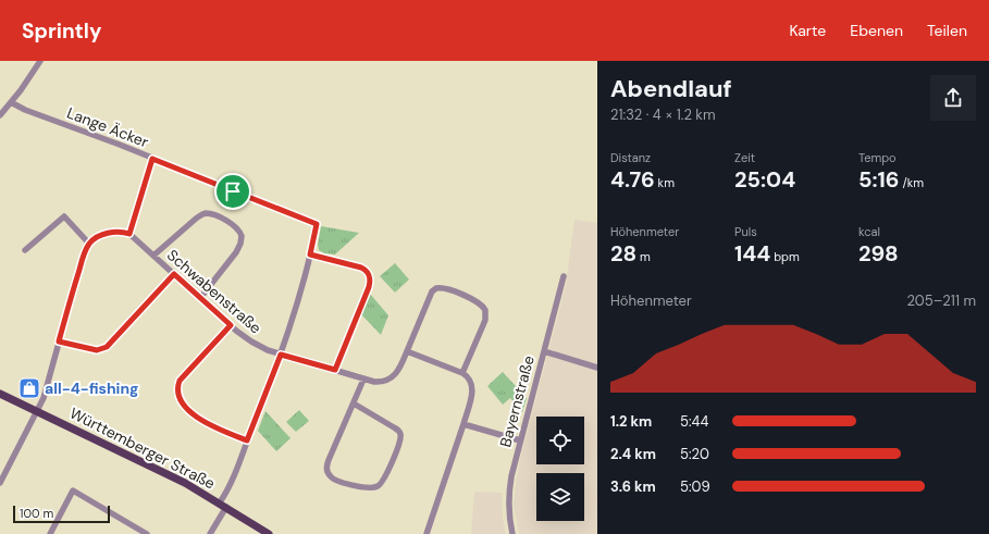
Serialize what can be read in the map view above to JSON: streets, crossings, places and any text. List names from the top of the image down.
{
  "streets": {
    "main road": ["Württemberger Straße"],
    "street": ["Lange Äcker", "Schwabenstraße", "Bayernstraße"]
  },
  "places": {
    "shop": ["all-4-fishing"]
  },
  "scale_bar": "100 m",
  "page": {
    "header": "Sprintly",
    "nav": ["Karte", "Ebenen", "Teilen"],
    "heading": ["Abendlauf", "21:32 · 4 × 1.2 km"],
    "stats": [
      ["Distanz", "4.76 km"],
      ["Zeit", "25:04"],
      ["Tempo", "5:16 /km"],
      ["Höhenmeter", "28 m"],
      ["Puls", "144 bpm"],
      ["kcal", "298"]
    ],
    "chart": ["Höhenmeter", "205–211 m"],
    "list": [
      {
        "name": "1.2 km",
        "note": "5:44"
      },
      {
        "name": "2.4 km",
        "note": "5:20"
      },
      {
        "name": "3.6 km",
        "note": "5:09"
      }
    ],
    "scale": "100 m"
  }
}
